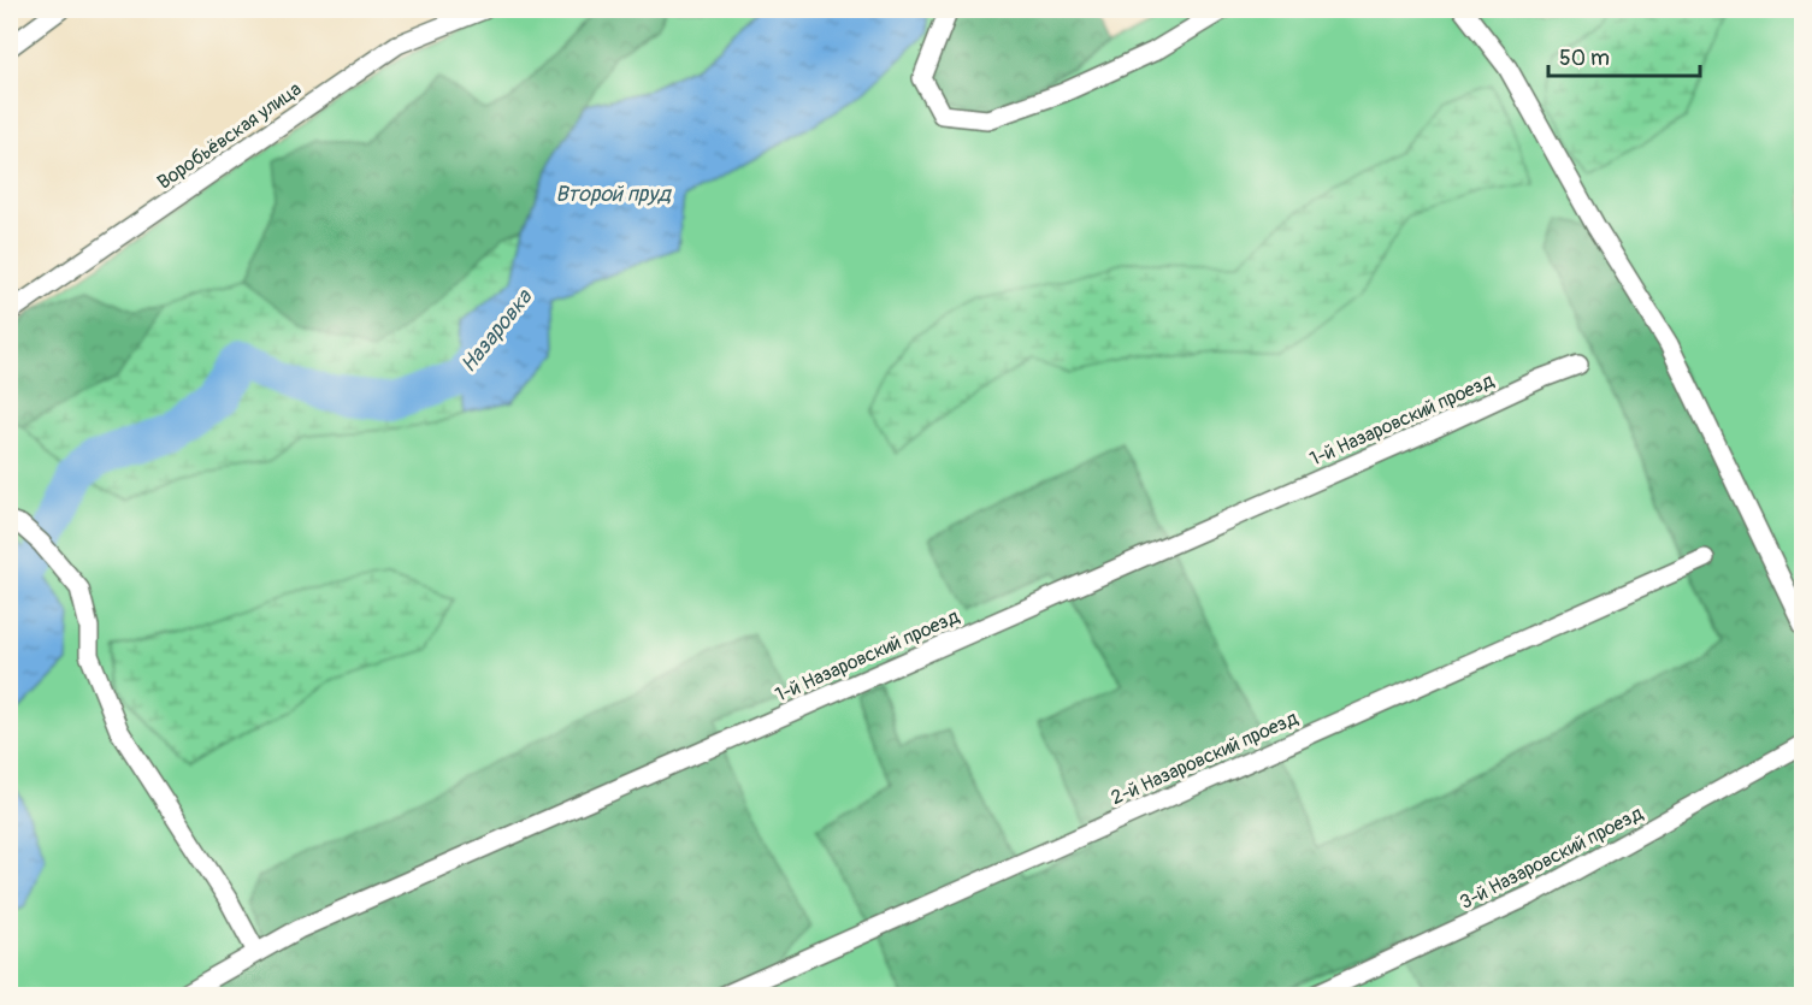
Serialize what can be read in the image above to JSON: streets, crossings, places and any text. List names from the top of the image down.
{
  "streets": {
    "street": [
      "Воробьёвская улица",
      "1-й Назаровский проезд",
      "2-й Назаровский проезд",
      "3-й Назаровский проезд"
    ]
  },
  "water": ["Второй пруд", "Назаровка"],
  "scale_bar": "50 m"
}
